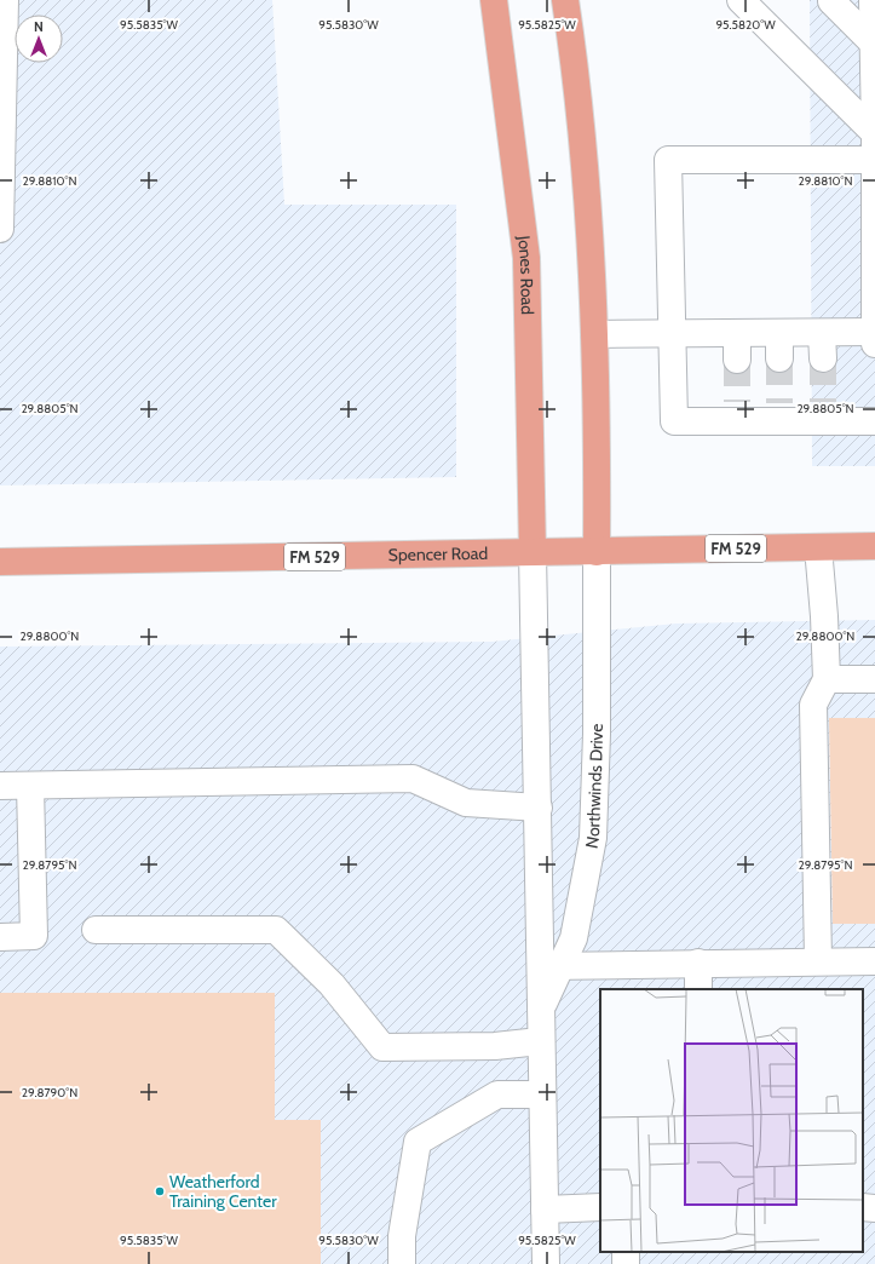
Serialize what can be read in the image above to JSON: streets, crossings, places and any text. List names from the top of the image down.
{
  "streets": {
    "main road": ["Jones Road", "FM 529", "Spencer Road"],
    "street": ["Northwinds Drive"]
  },
  "crossings": [
    ["Jones Road", "Spencer Road"],
    ["Jones Road", "Northwinds Drive"],
    ["Spencer Road", "Northwinds Drive"]
  ],
  "places": ["Weatherford Training Center"],
  "north": "top",
  "coordinates": [
    "95.5835°W",
    "95.5830°W",
    "95.5825°W",
    "95.5820°W",
    "29.8810°N",
    "29.8805°N",
    "29.8800°N",
    "29.8795°N",
    "29.8790°N"
  ]
}
